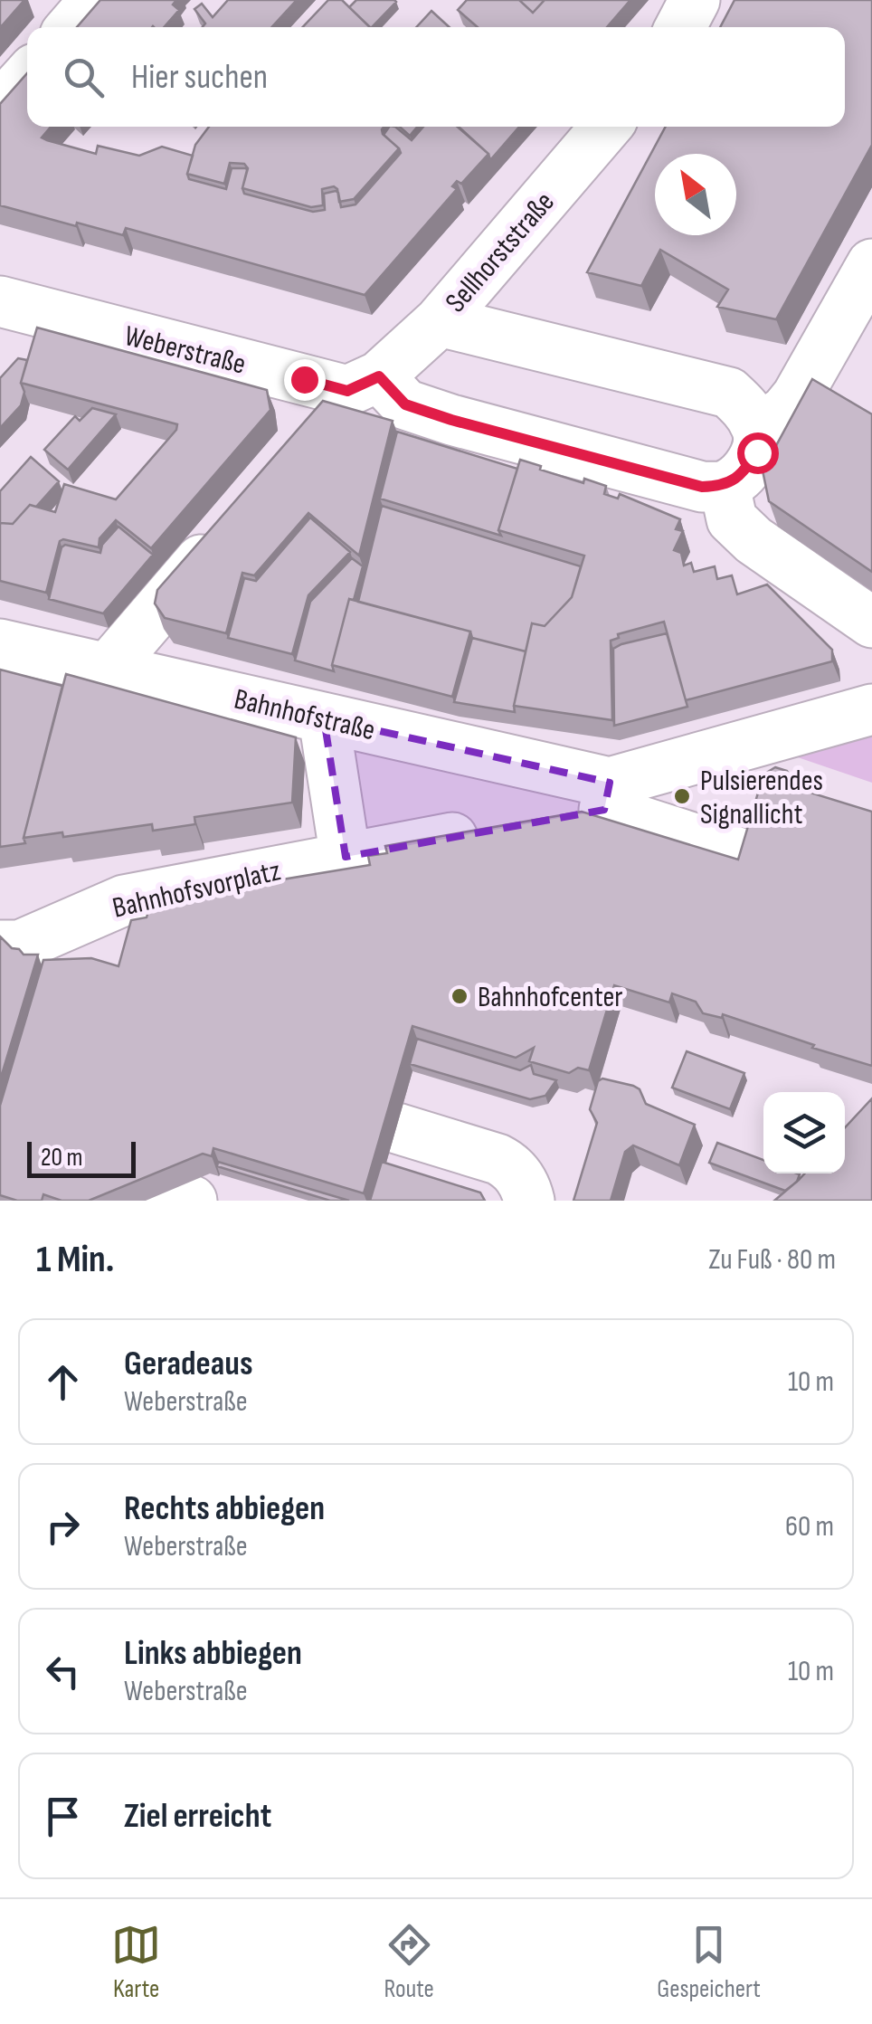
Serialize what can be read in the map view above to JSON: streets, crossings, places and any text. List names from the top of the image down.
{
  "streets": {
    "street": [
      "Sellhorststraße",
      "Weberstraße",
      "Bahnhofstraße",
      "Bahnhofsvorplatz"
    ]
  },
  "crossings": [
    ["Sellhorststraße", "Weberstraße"]
  ],
  "places": ["Pulsierendes Signallicht", "Bahnhofcenter"],
  "scale_bar": "20 m",
  "north": "top left",
  "page": {
    "search": "Hier suchen",
    "scale": "20 m",
    "heading": ["1 Min.", "Zu Fuß · 80 m"],
    "list": [
      ["Geradeaus", "Weberstraße", "10 m"],
      ["Rechts abbiegen", "Weberstraße", "60 m"],
      ["Links abbiegen", "Weberstraße", "10 m"],
      "Ziel erreicht"
    ],
    "nav": ["Karte", "Route", "Gespeichert"]
  }
}
